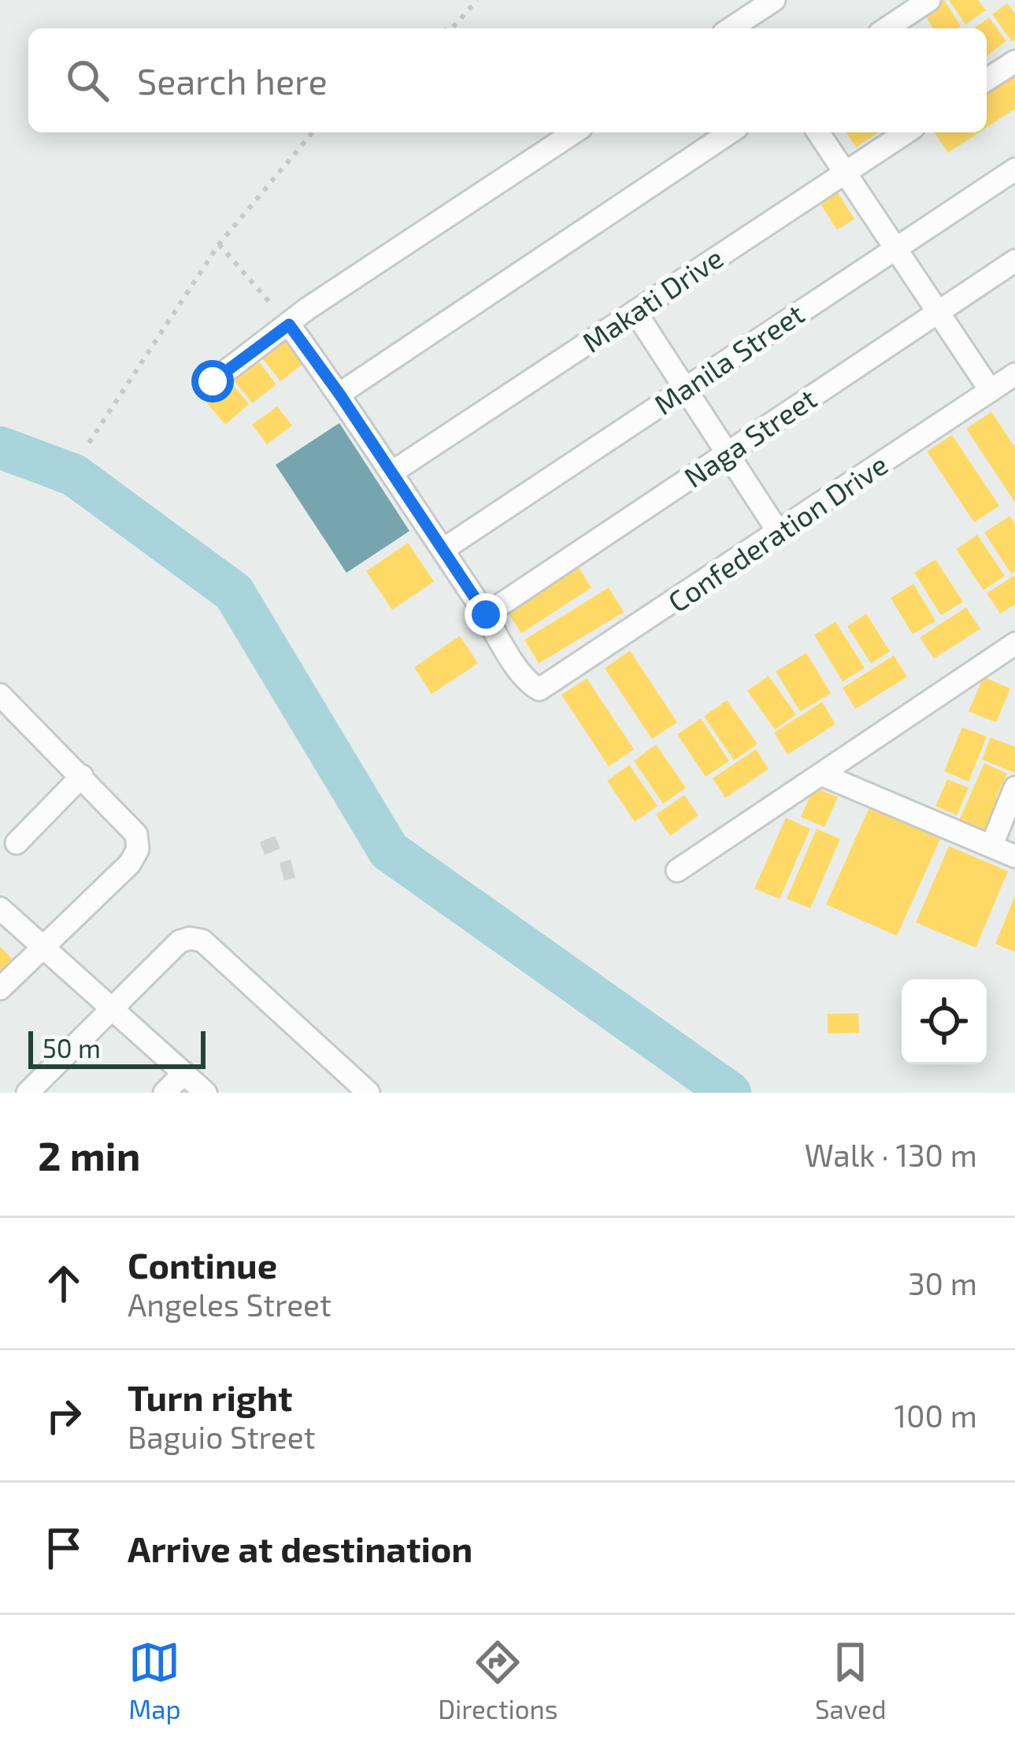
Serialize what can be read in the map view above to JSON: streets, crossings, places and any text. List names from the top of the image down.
{
  "streets": {
    "street": [
      "Makati Drive",
      "Manila Street",
      "Naga Street",
      "Confederation Drive"
    ]
  },
  "crossings": [
    ["Naga Street", "Confederation Drive"]
  ],
  "scale_bar": "50 m",
  "page": {
    "search": "Search here",
    "scale": "50 m",
    "heading": ["2 min", "Walk · 130 m"],
    "list": [
      ["Continue", "Angeles Street", "30 m"],
      ["Turn right", "Baguio Street", "100 m"],
      "Arrive at destination"
    ],
    "nav": ["Map", "Directions", "Saved"]
  }
}
